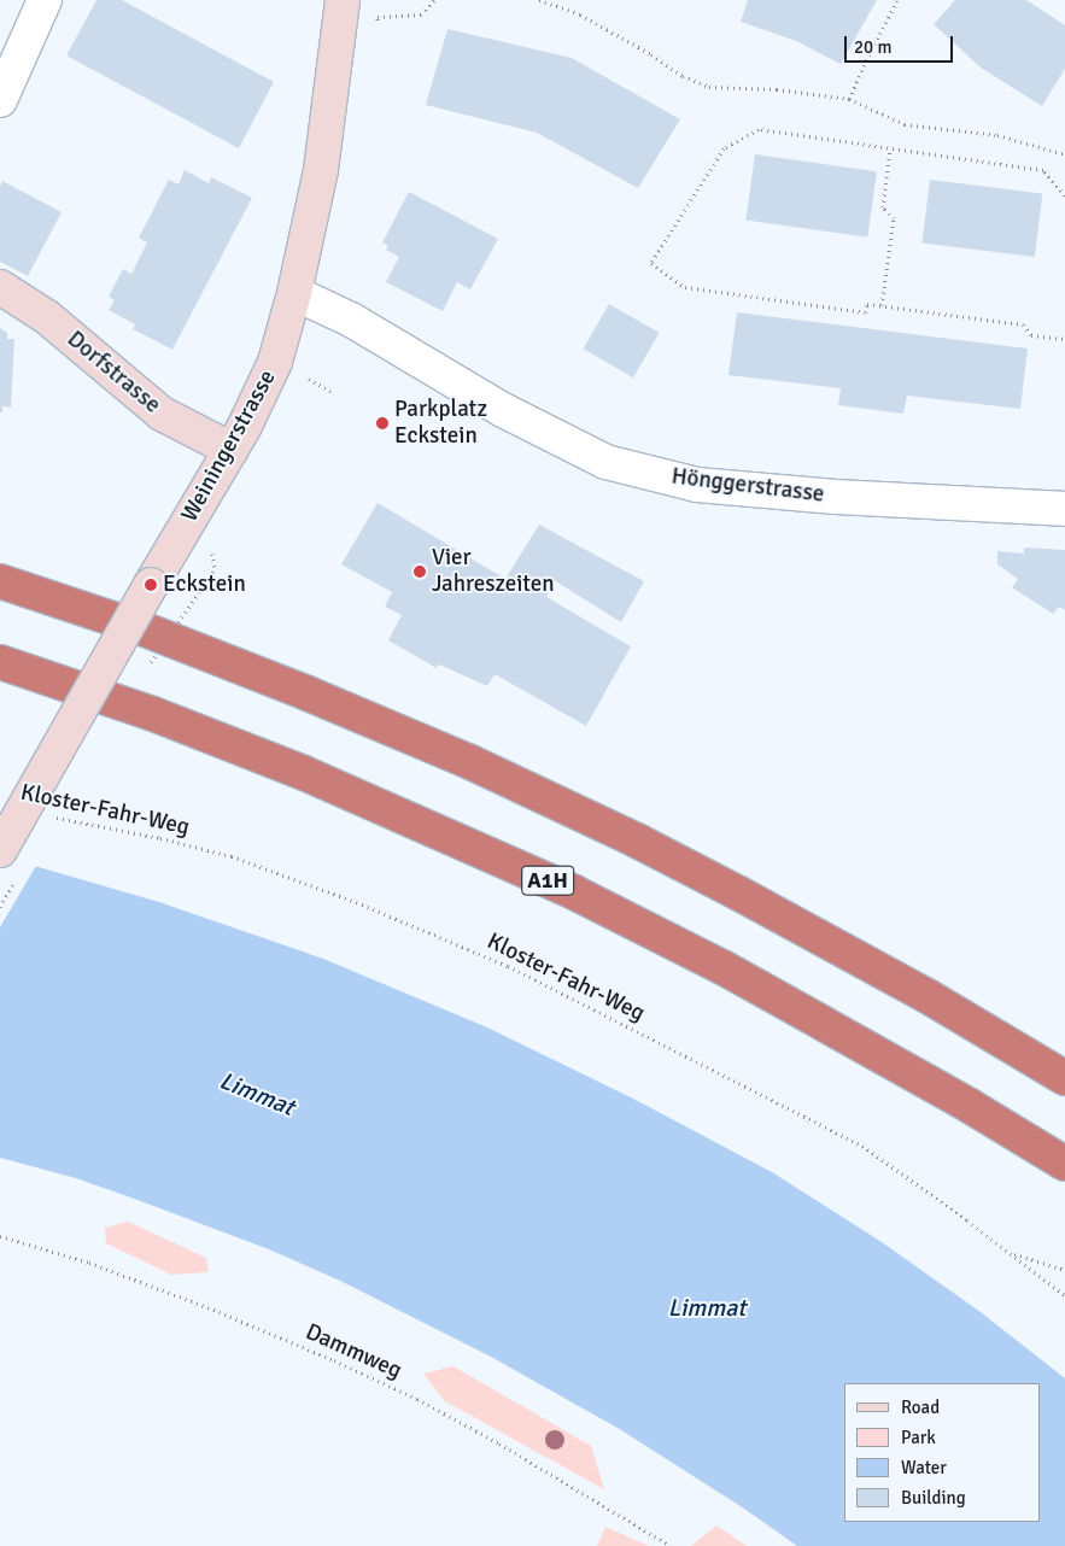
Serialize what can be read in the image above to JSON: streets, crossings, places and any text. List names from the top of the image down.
{
  "streets": {
    "highway": ["A1H"],
    "main road": ["Dorfstrasse", "Weiningerstrasse"],
    "street": ["Hönggerstrasse"],
    "path": ["Kloster-Fahr-Weg", "Dammweg"]
  },
  "crossings": [
    ["Dorfstrasse", "Weiningerstrasse"],
    ["Weiningerstrasse", "Hönggerstrasse"]
  ],
  "water": ["Limmat"],
  "places": ["Parkplatz Eckstein", "Vier Jahreszeiten", "Eckstein"],
  "legend": [
    "Road",
    "Park",
    "Water",
    "Building"
  ],
  "scale_bar": "20 m"
}
